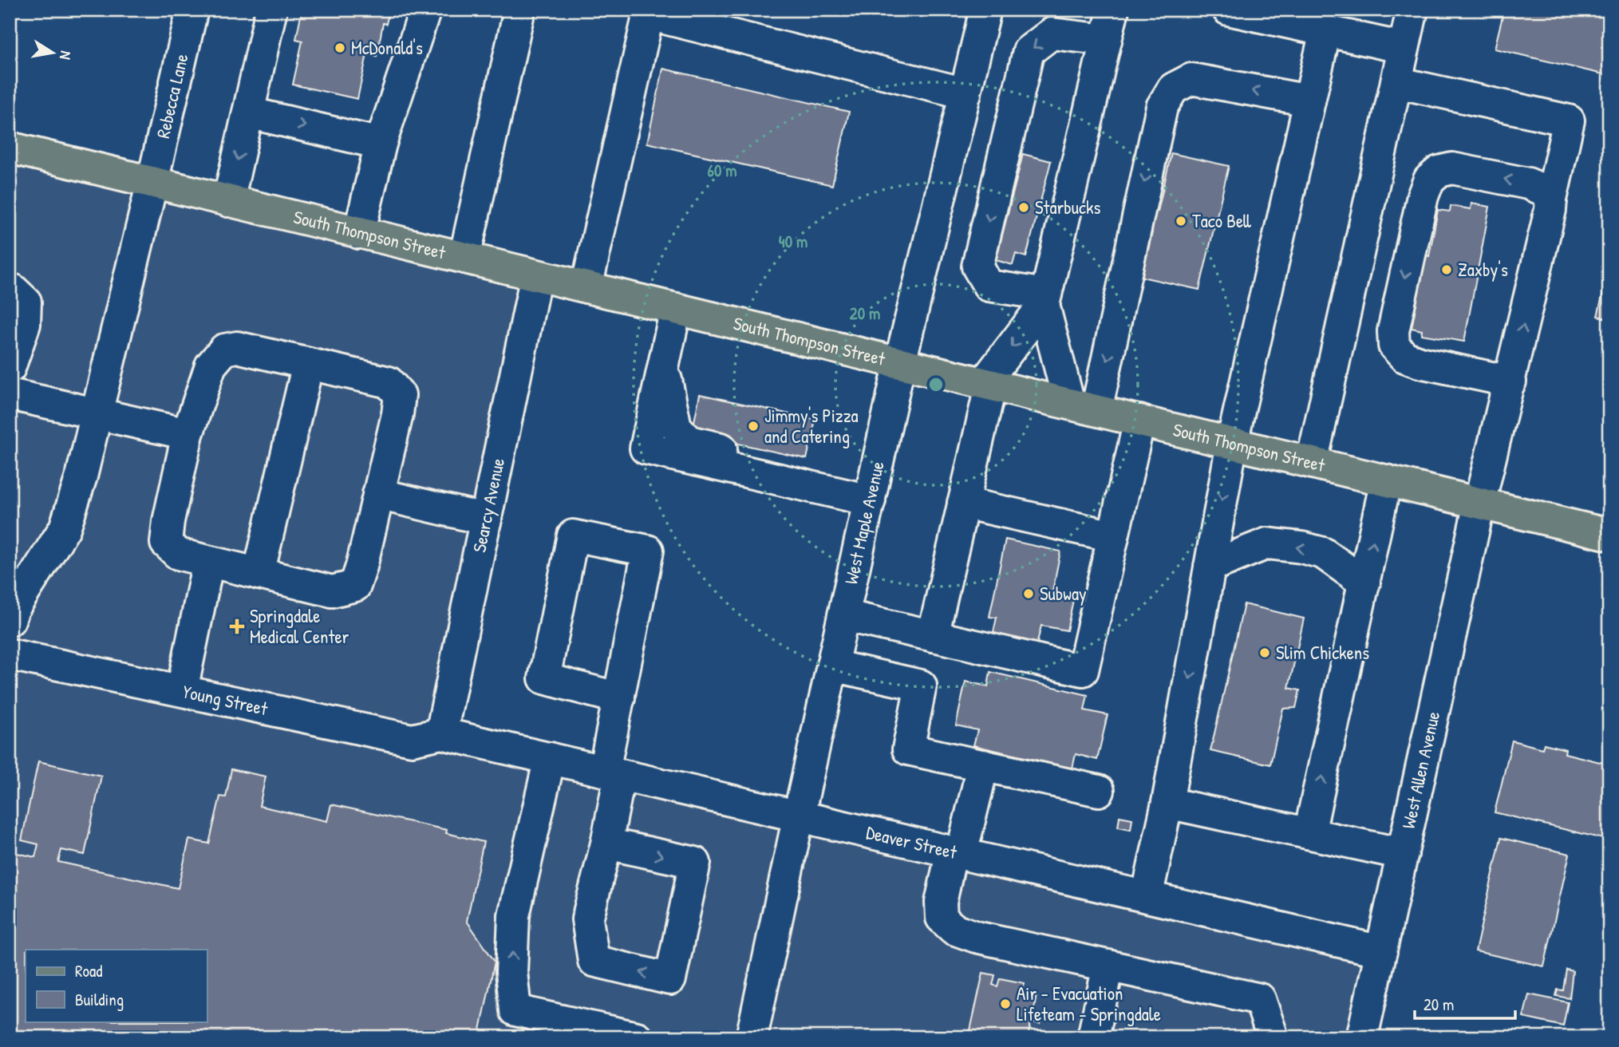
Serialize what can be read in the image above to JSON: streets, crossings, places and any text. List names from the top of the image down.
{
  "streets": {
    "main road": ["South Thompson Street"],
    "street": [
      "Rebecca Lane",
      "Searcy Avenue",
      "West Maple Avenue",
      "Young Street",
      "West Allen Avenue",
      "Deaver Street"
    ]
  },
  "crossings": [
    ["Rebecca Lane", "South Thompson Street"],
    ["South Thompson Street", "Searcy Avenue"],
    ["South Thompson Street", "West Maple Avenue"],
    ["South Thompson Street", "West Allen Avenue"],
    ["Searcy Avenue", "Young Street"],
    ["Searcy Avenue", "Deaver Street"],
    ["West Maple Avenue", "Deaver Street"],
    ["Young Street", "Deaver Street"],
    ["West Allen Avenue", "Deaver Street"]
  ],
  "places": {
    "other": [
      "McDonald's",
      "Starbucks",
      "Taco Bell",
      "Zaxby's",
      "Jimmy's Pizza and Catering",
      "Subway",
      "Slim Chickens",
      "Air - Evacuation Lifeteam - Springdale"
    ],
    "health": ["Springdale Medical Center"]
  },
  "legend": ["Road", "Building"],
  "scale_bar": "20 m",
  "north": "right",
  "rings": ["60 m", "40 m", "20 m"]
}
